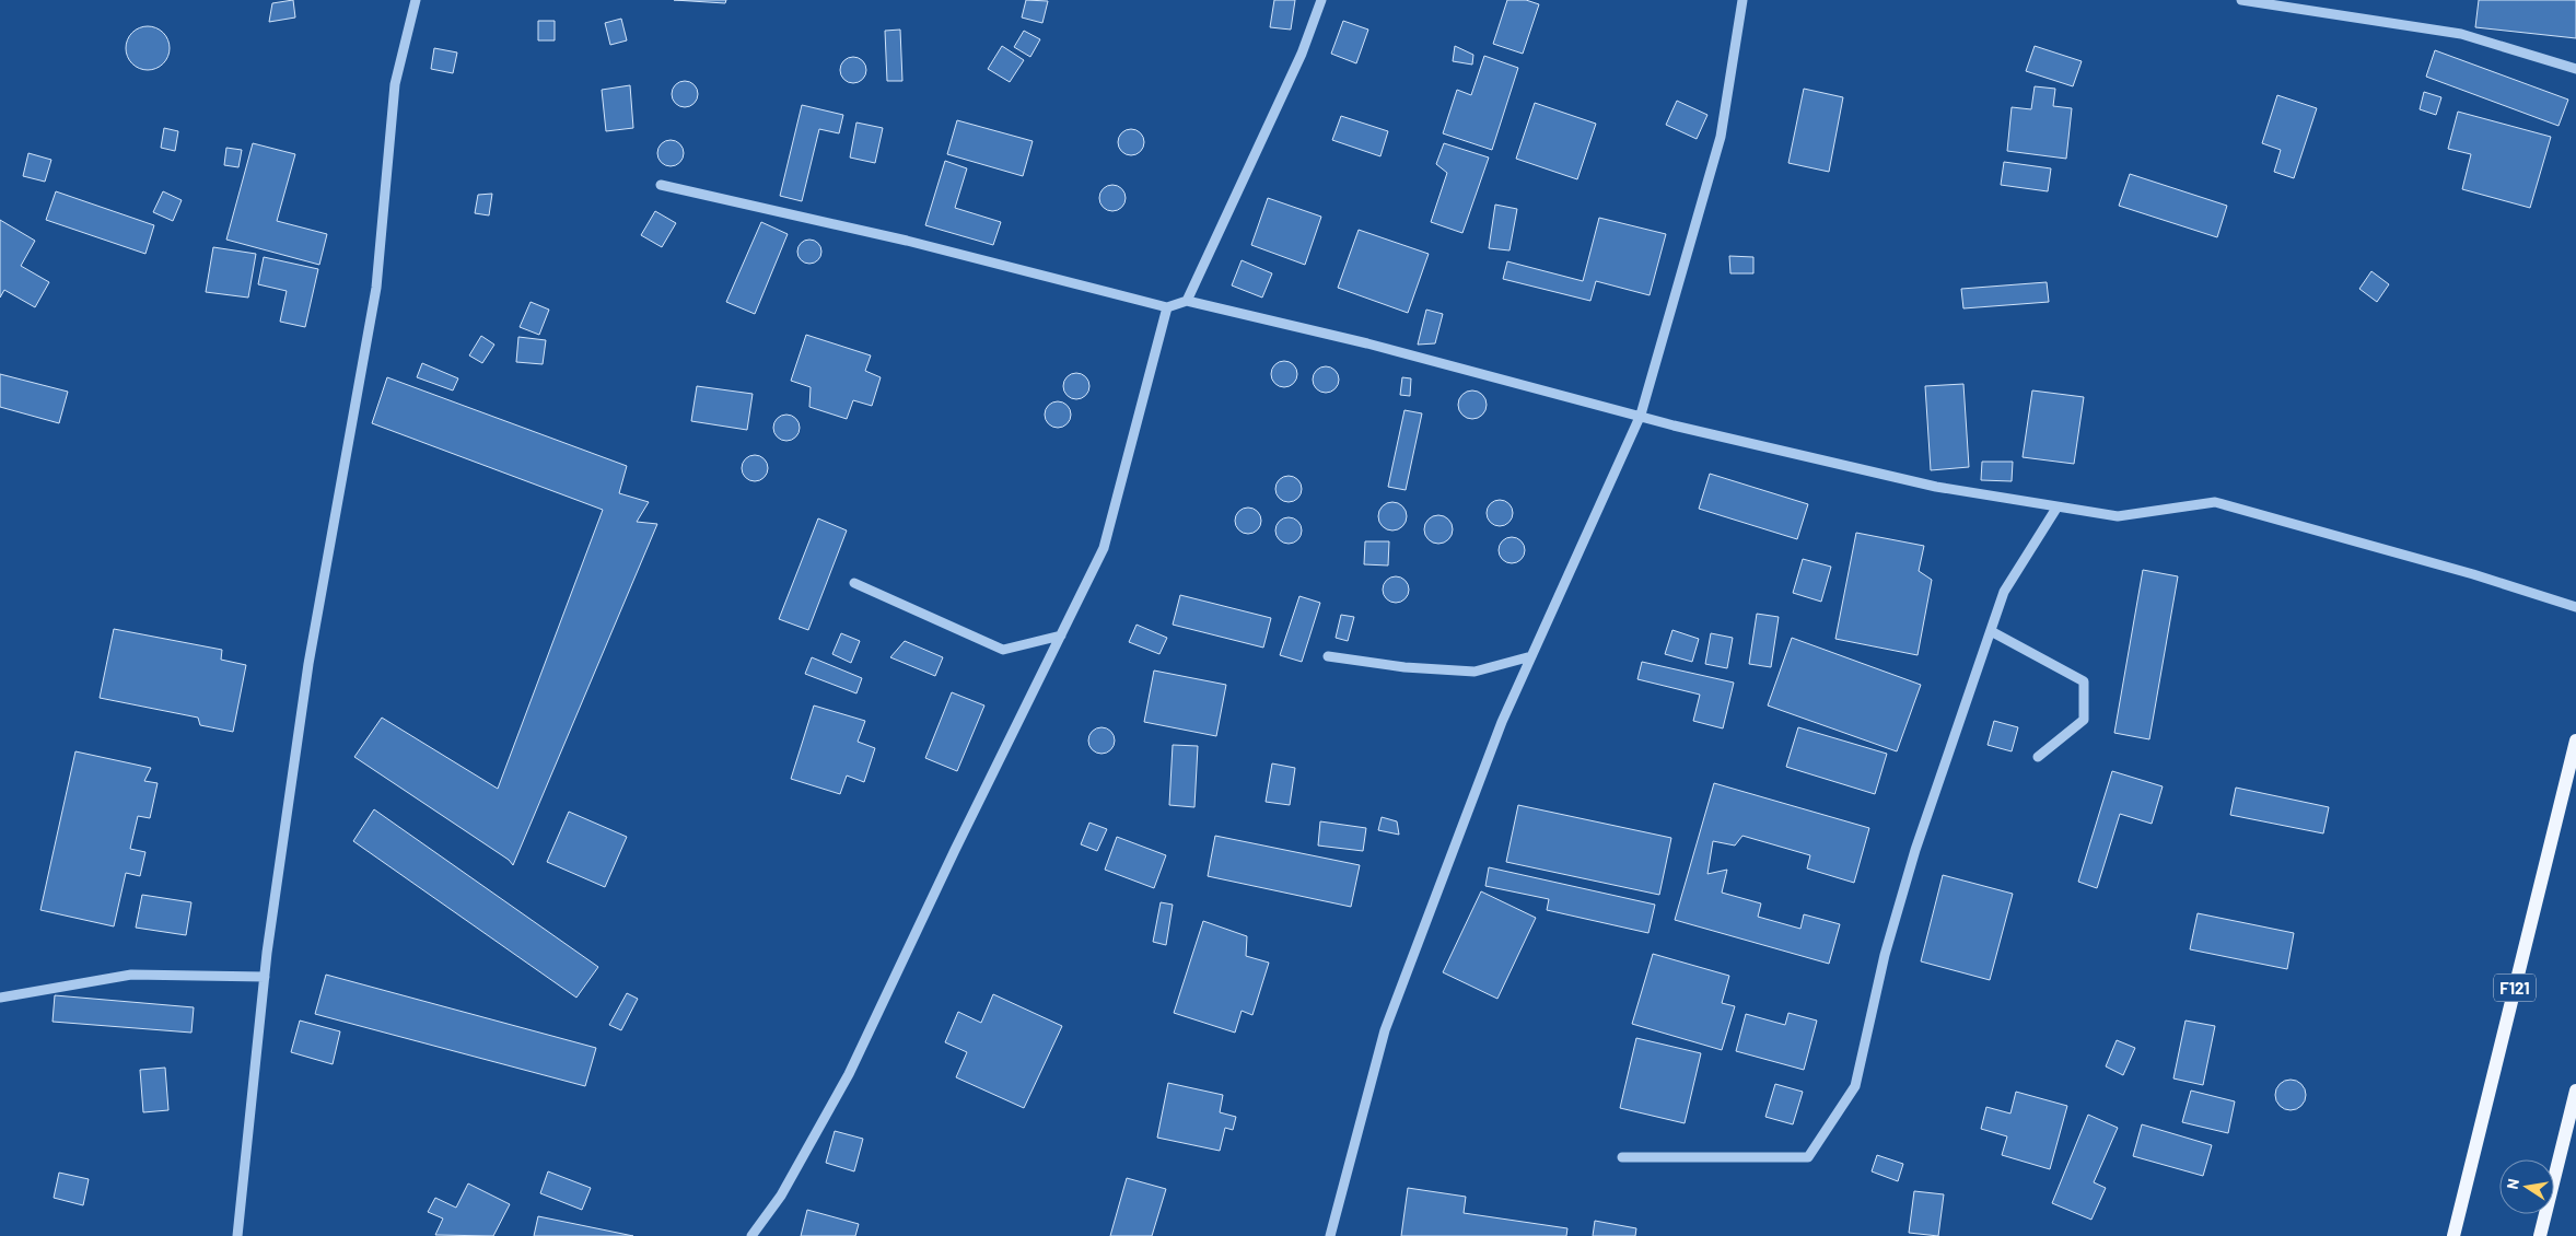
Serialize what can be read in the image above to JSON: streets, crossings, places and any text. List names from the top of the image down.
{
  "streets": {
    "main road": ["F121"]
  },
  "north": "left"
}
